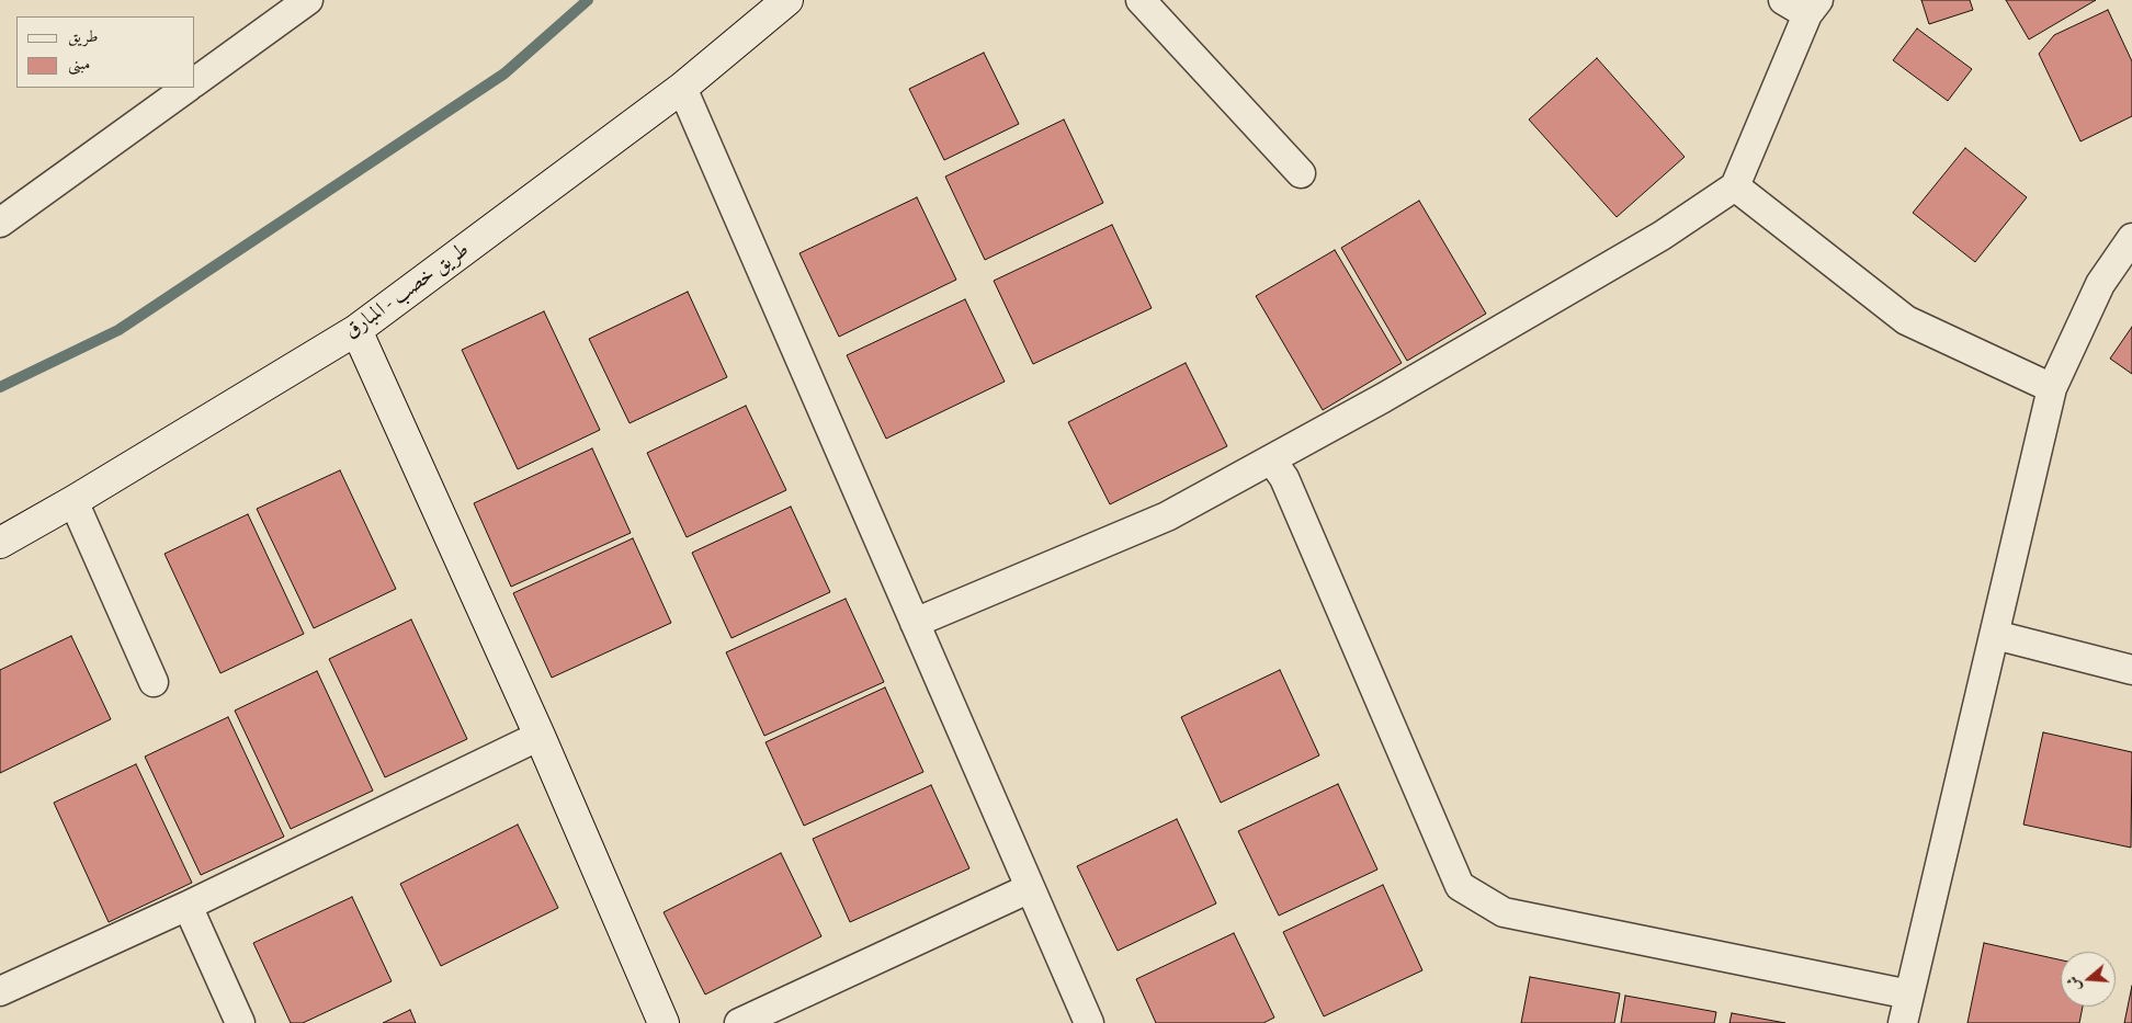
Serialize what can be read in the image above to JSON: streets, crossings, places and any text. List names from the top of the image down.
{
  "streets": {
    "main road": ["طريق خصب - المبارق"]
  },
  "legend": ["طريق", "مبنى"],
  "north": "left"
}
